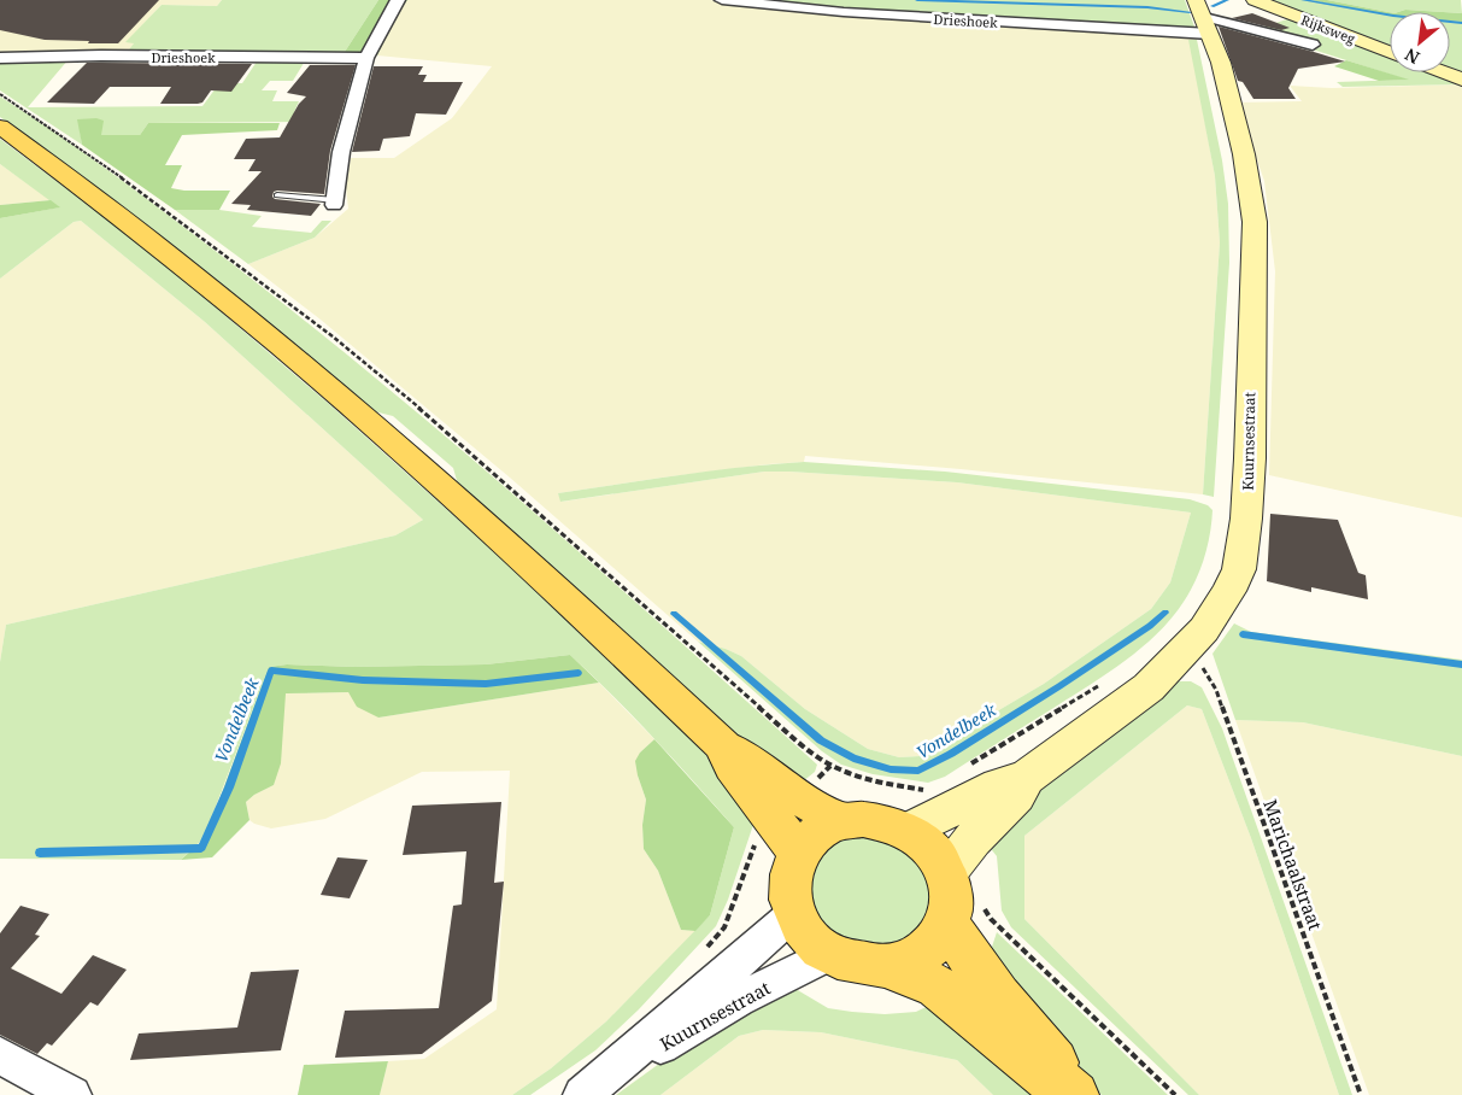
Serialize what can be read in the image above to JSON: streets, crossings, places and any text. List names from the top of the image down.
{
  "streets": {
    "street": ["Drieshoek", "Rijksweg", "Kuurnsestraat"],
    "path": ["Marichaalstraat"]
  },
  "crossings": [
    ["Drieshoek", "Kuurnsestraat"],
    ["Kuurnsestraat", "Marichaalstraat"]
  ],
  "water": ["Vondelbeek"],
  "north": "bottom left"
}
